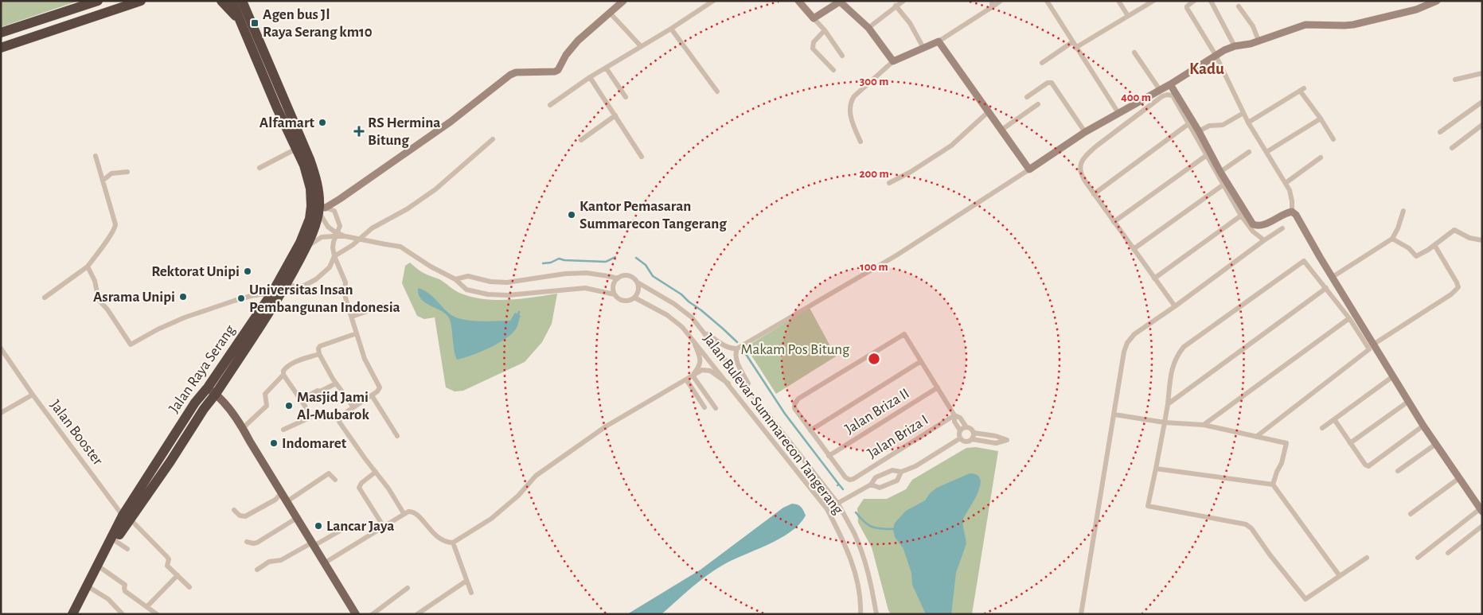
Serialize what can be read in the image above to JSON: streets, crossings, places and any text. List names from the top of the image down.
{
  "streets": {
    "highway": ["Jalan Raya Serang"],
    "street": [
      "Jalan Briza II",
      "Jalan Bulevar Summarecon Tangerang",
      "Jalan Booster",
      "Jalan Briza I"
    ]
  },
  "crossings": [
    ["Jalan Raya Serang", "Jalan Bulevar Summarecon Tangerang"],
    ["Jalan Raya Serang", "Jalan Booster"],
    ["Jalan Briza II", "Jalan Briza I"]
  ],
  "districts": ["Kadu"],
  "parks": ["Makam Pos Bitung"],
  "places": {
    "transit": ["Agen bus Jl Raya Serang km10"],
    "other": [
      "Alfamart",
      "Kantor Pemasaran Summarecon Tangerang",
      "Rektorat Unipi",
      "Asrama Unipi",
      "Universitas Insan Pembangunan Indonesia",
      "Masjid Jami Al-Mubarok",
      "Indomaret",
      "Lancar Jaya"
    ],
    "health": ["RS Hermina Bitung"]
  },
  "rings": [
    "300 m",
    "400 m",
    "200 m",
    "100 m"
  ]
}
